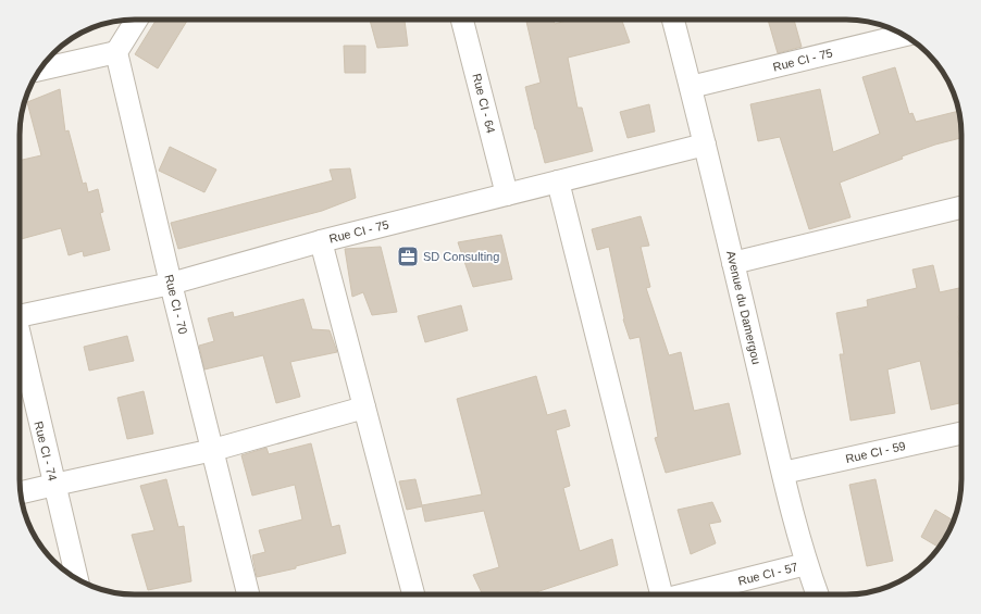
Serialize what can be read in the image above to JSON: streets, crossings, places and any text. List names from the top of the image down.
{
  "streets": {
    "street": [
      "Rue CI - 75",
      "Rue CI - 64",
      "Rue CI - 70",
      "Avenue du Damergou",
      "Rue CI - 74",
      "Rue CI - 59",
      "Rue CI - 57"
    ]
  },
  "crossings": [
    ["Rue CI - 75", "Rue CI - 64"],
    ["Rue CI - 75", "Rue CI - 70"],
    ["Rue CI - 75", "Avenue du Damergou"],
    ["Avenue du Damergou", "Rue CI - 59"],
    ["Avenue du Damergou", "Rue CI - 57"]
  ],
  "places": {
    "office": ["SD Consulting"]
  }
}
